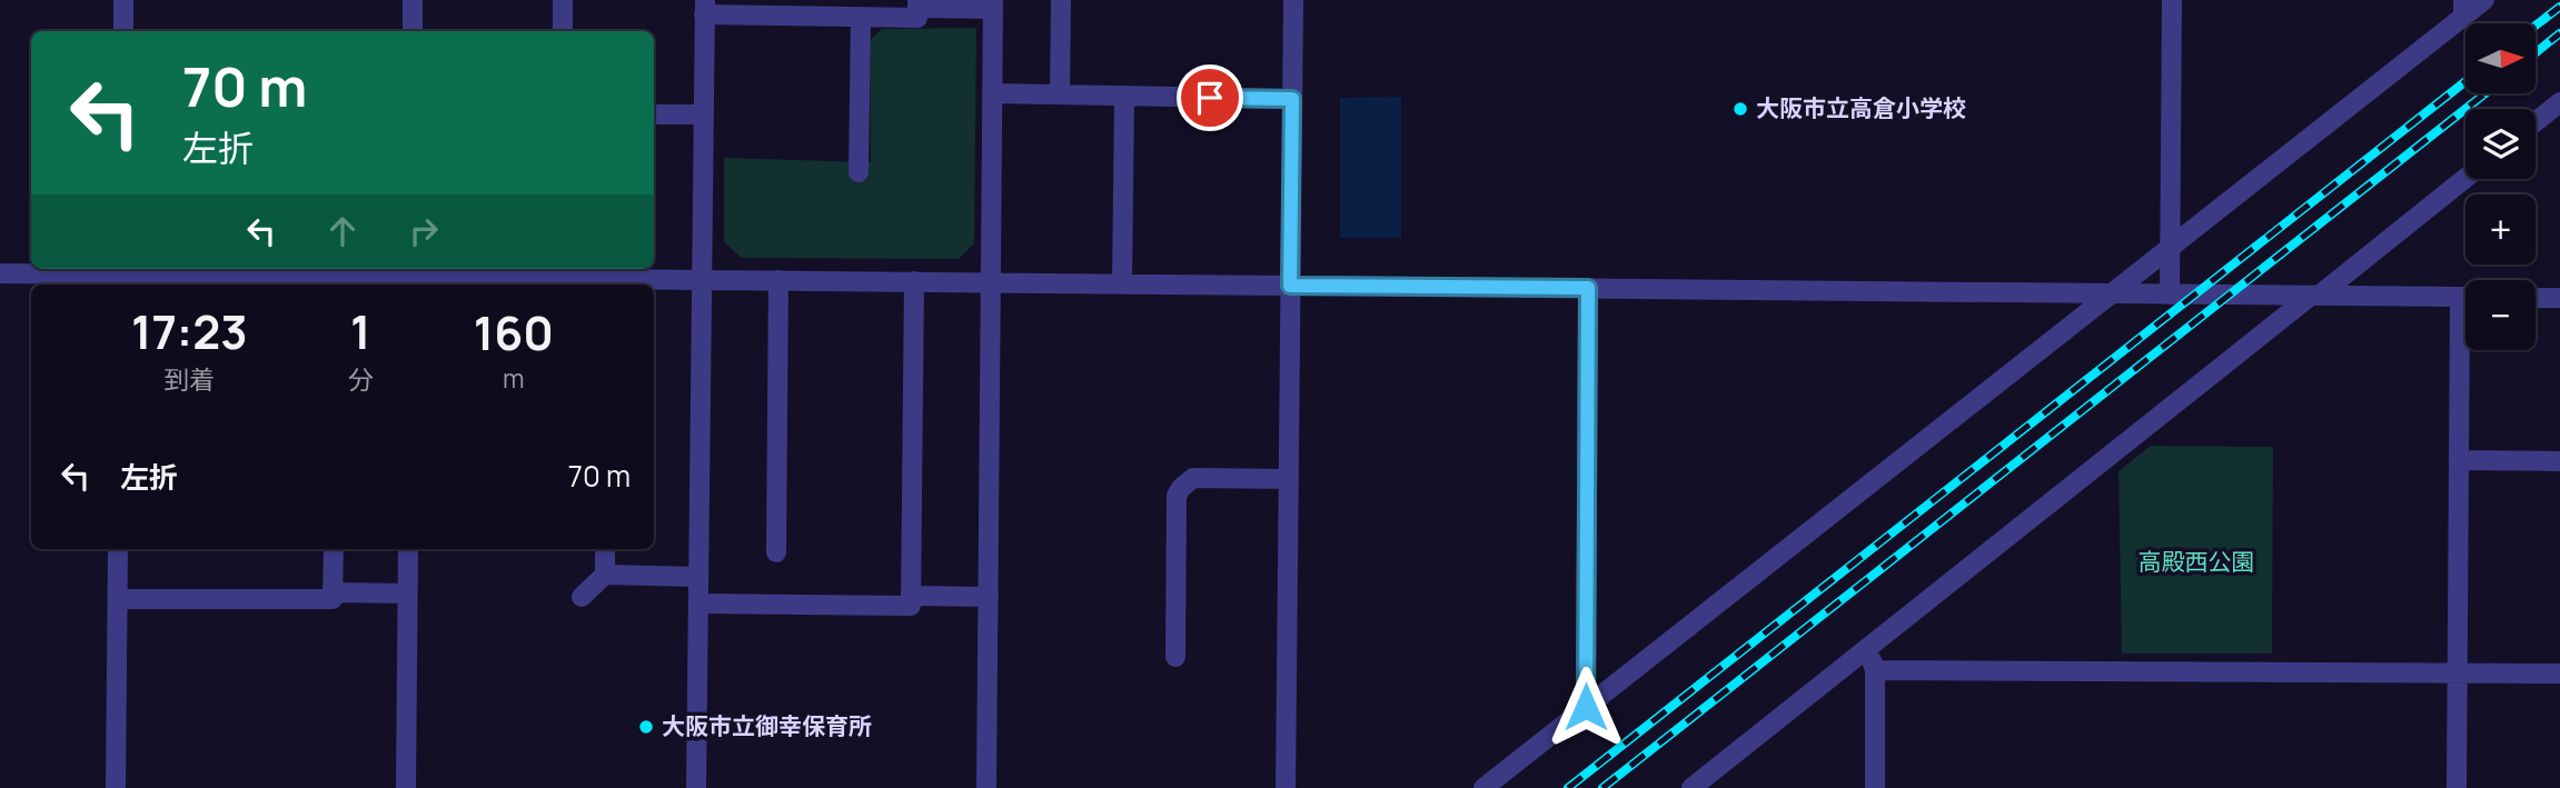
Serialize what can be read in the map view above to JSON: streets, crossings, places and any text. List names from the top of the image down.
{
  "parks": ["高殿西公園"],
  "places": ["大阪市立高倉小学校", "大阪市立御幸保育所"],
  "north": "right",
  "page": {
    "map_buttons": ["+", "−"],
    "turn": ["70 m", "左折"],
    "eta": [
      "17:23",
      "到着",
      "1",
      "分",
      "160",
      "m"
    ],
    "list": [
      {
        "name": "左折",
        "value": "70 m"
      }
    ]
  }
}
